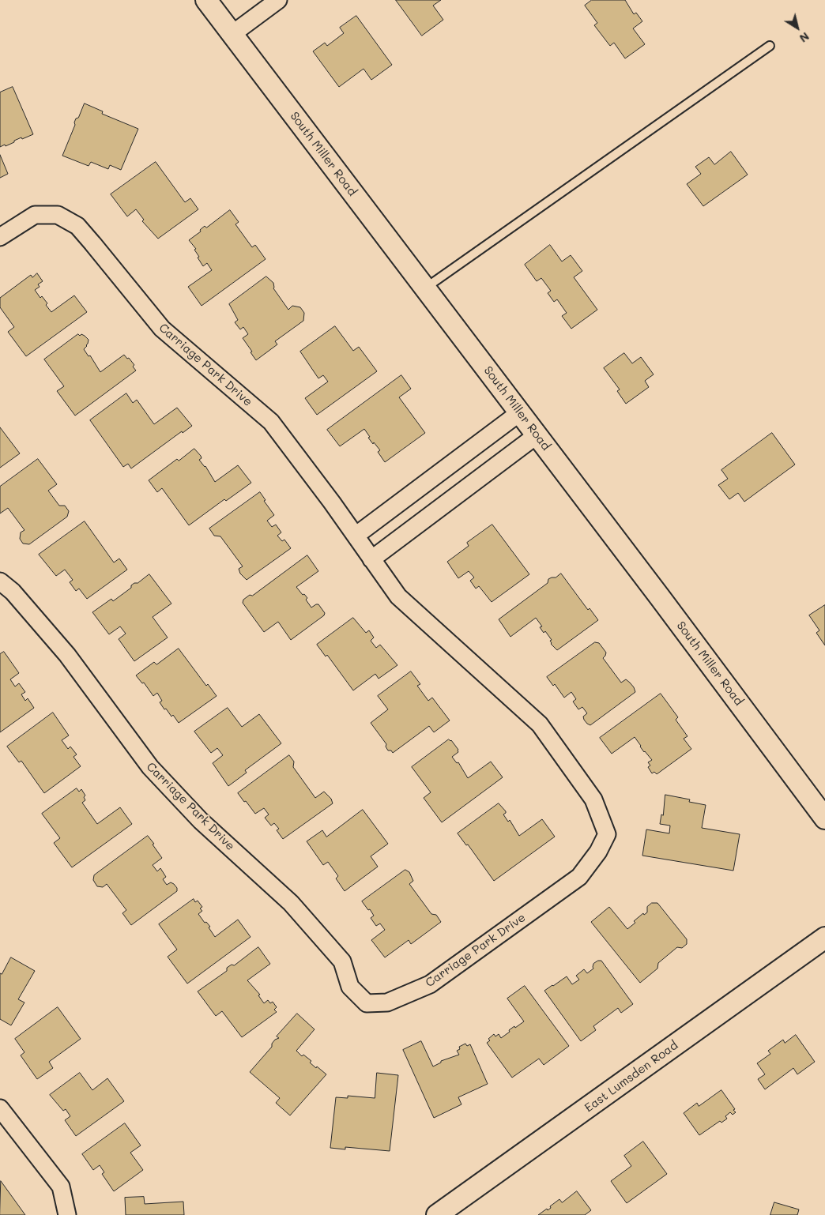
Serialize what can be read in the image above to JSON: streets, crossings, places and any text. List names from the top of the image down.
{
  "streets": {
    "street": ["South Miller Road", "Carriage Park Drive", "East Lumsden Road"]
  },
  "north": "bottom right"
}
